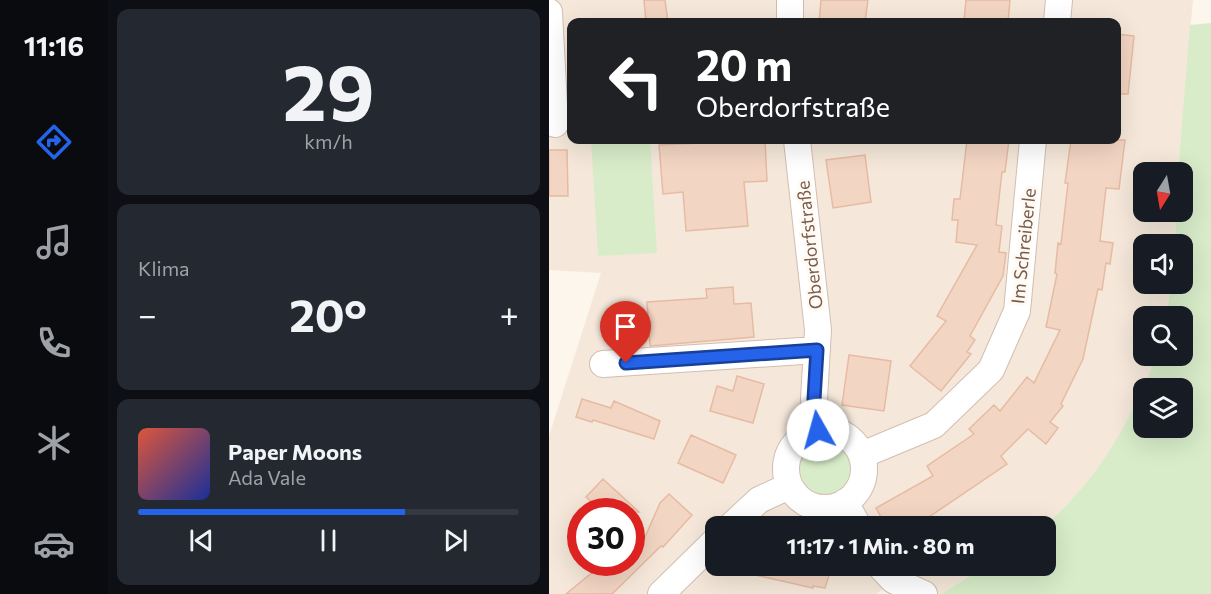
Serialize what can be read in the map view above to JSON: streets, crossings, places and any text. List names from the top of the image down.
{
  "streets": {
    "street": ["Oberdorfstraße", "Im Schreiberle"]
  },
  "crossings": [
    ["Oberdorfstraße", "Im Schreiberle"]
  ],
  "north": "bottom",
  "page": {
    "tabs": "11:16",
    "tile": [
      ["29", "km/h"],
      "Klima"
    ],
    "turn": ["20 m", "Oberdorfstraße"],
    "heat": ["−", "20°", "+"],
    "song": ["Paper Moons", "Ada Vale"],
    "limit": "30",
    "trip": "11:17 · 1 Min. · 80 m"
  }
}
